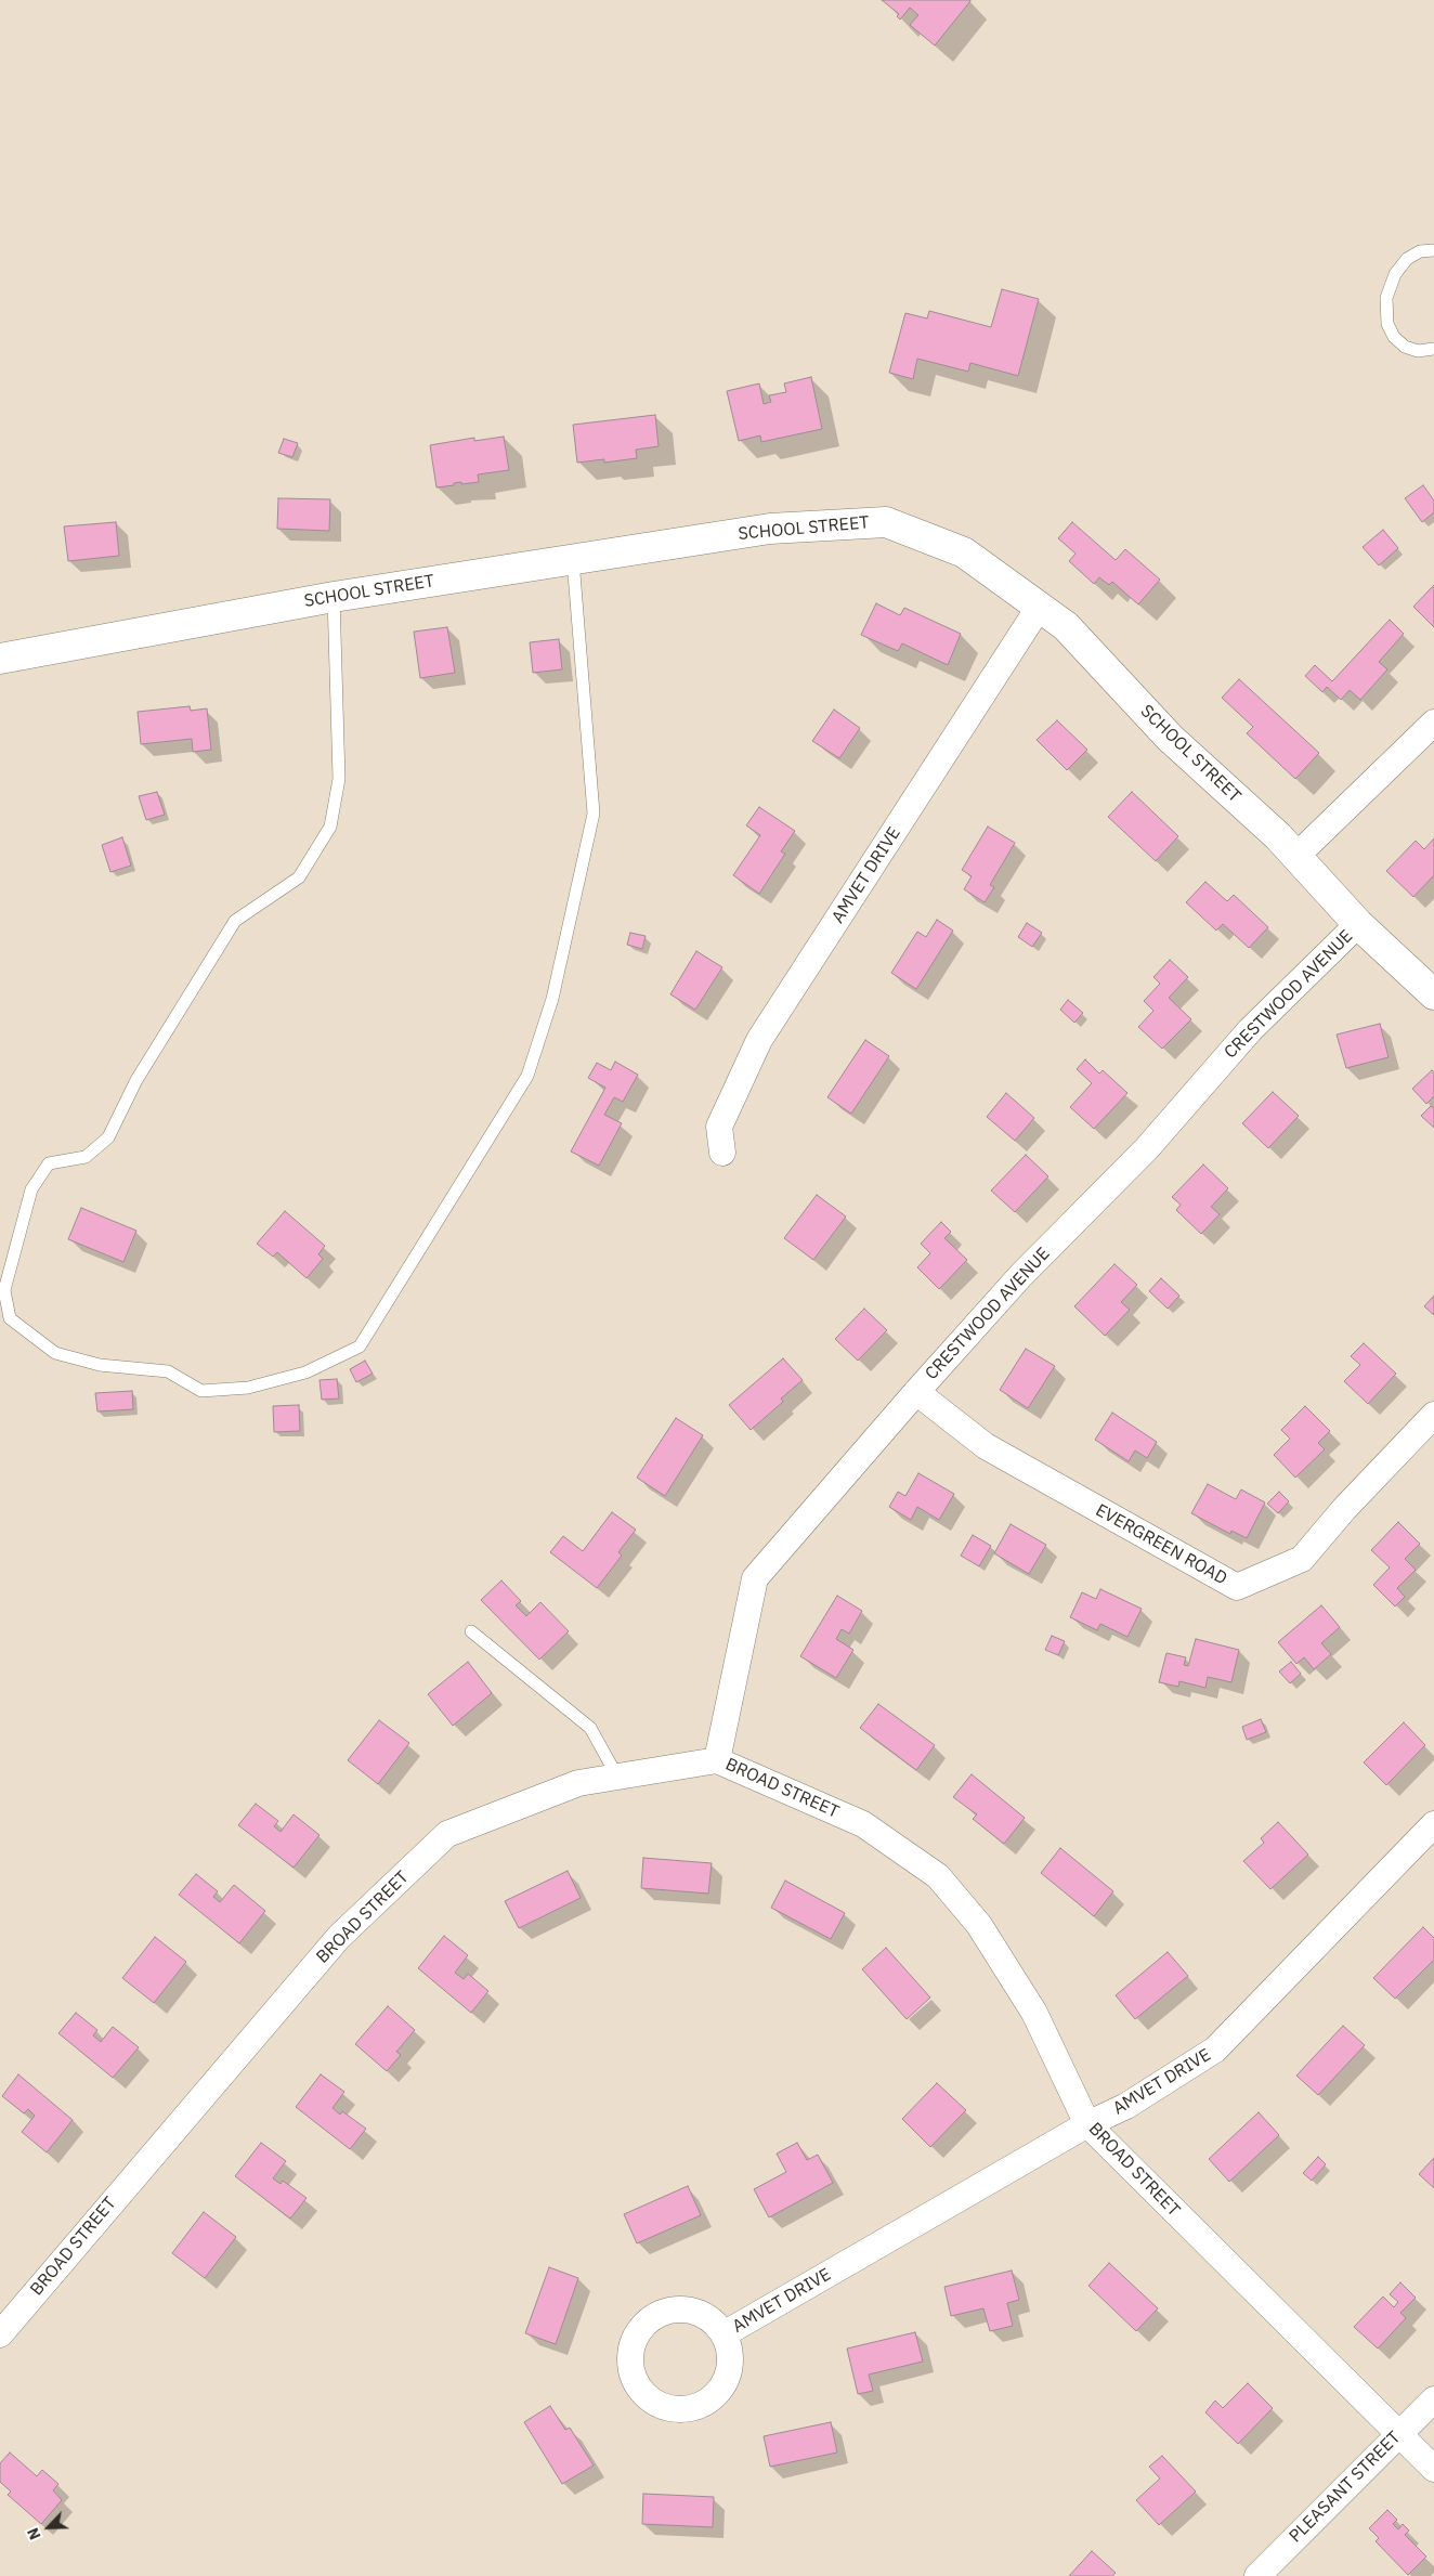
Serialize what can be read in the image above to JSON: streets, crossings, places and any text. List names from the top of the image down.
{
  "streets": {
    "street": [
      "SCHOOL STREET",
      "AMVET DRIVE",
      "CRESTWOOD AVENUE",
      "EVERGREEN ROAD",
      "BROAD STREET",
      "PLEASANT STREET"
    ]
  },
  "crossings": [
    ["SCHOOL STREET", "AMVET DRIVE"],
    ["SCHOOL STREET", "CRESTWOOD AVENUE"],
    ["AMVET DRIVE", "BROAD STREET"],
    ["CRESTWOOD AVENUE", "EVERGREEN ROAD"],
    ["CRESTWOOD AVENUE", "BROAD STREET"],
    ["BROAD STREET", "PLEASANT STREET"]
  ],
  "north": "bottom left"
}
